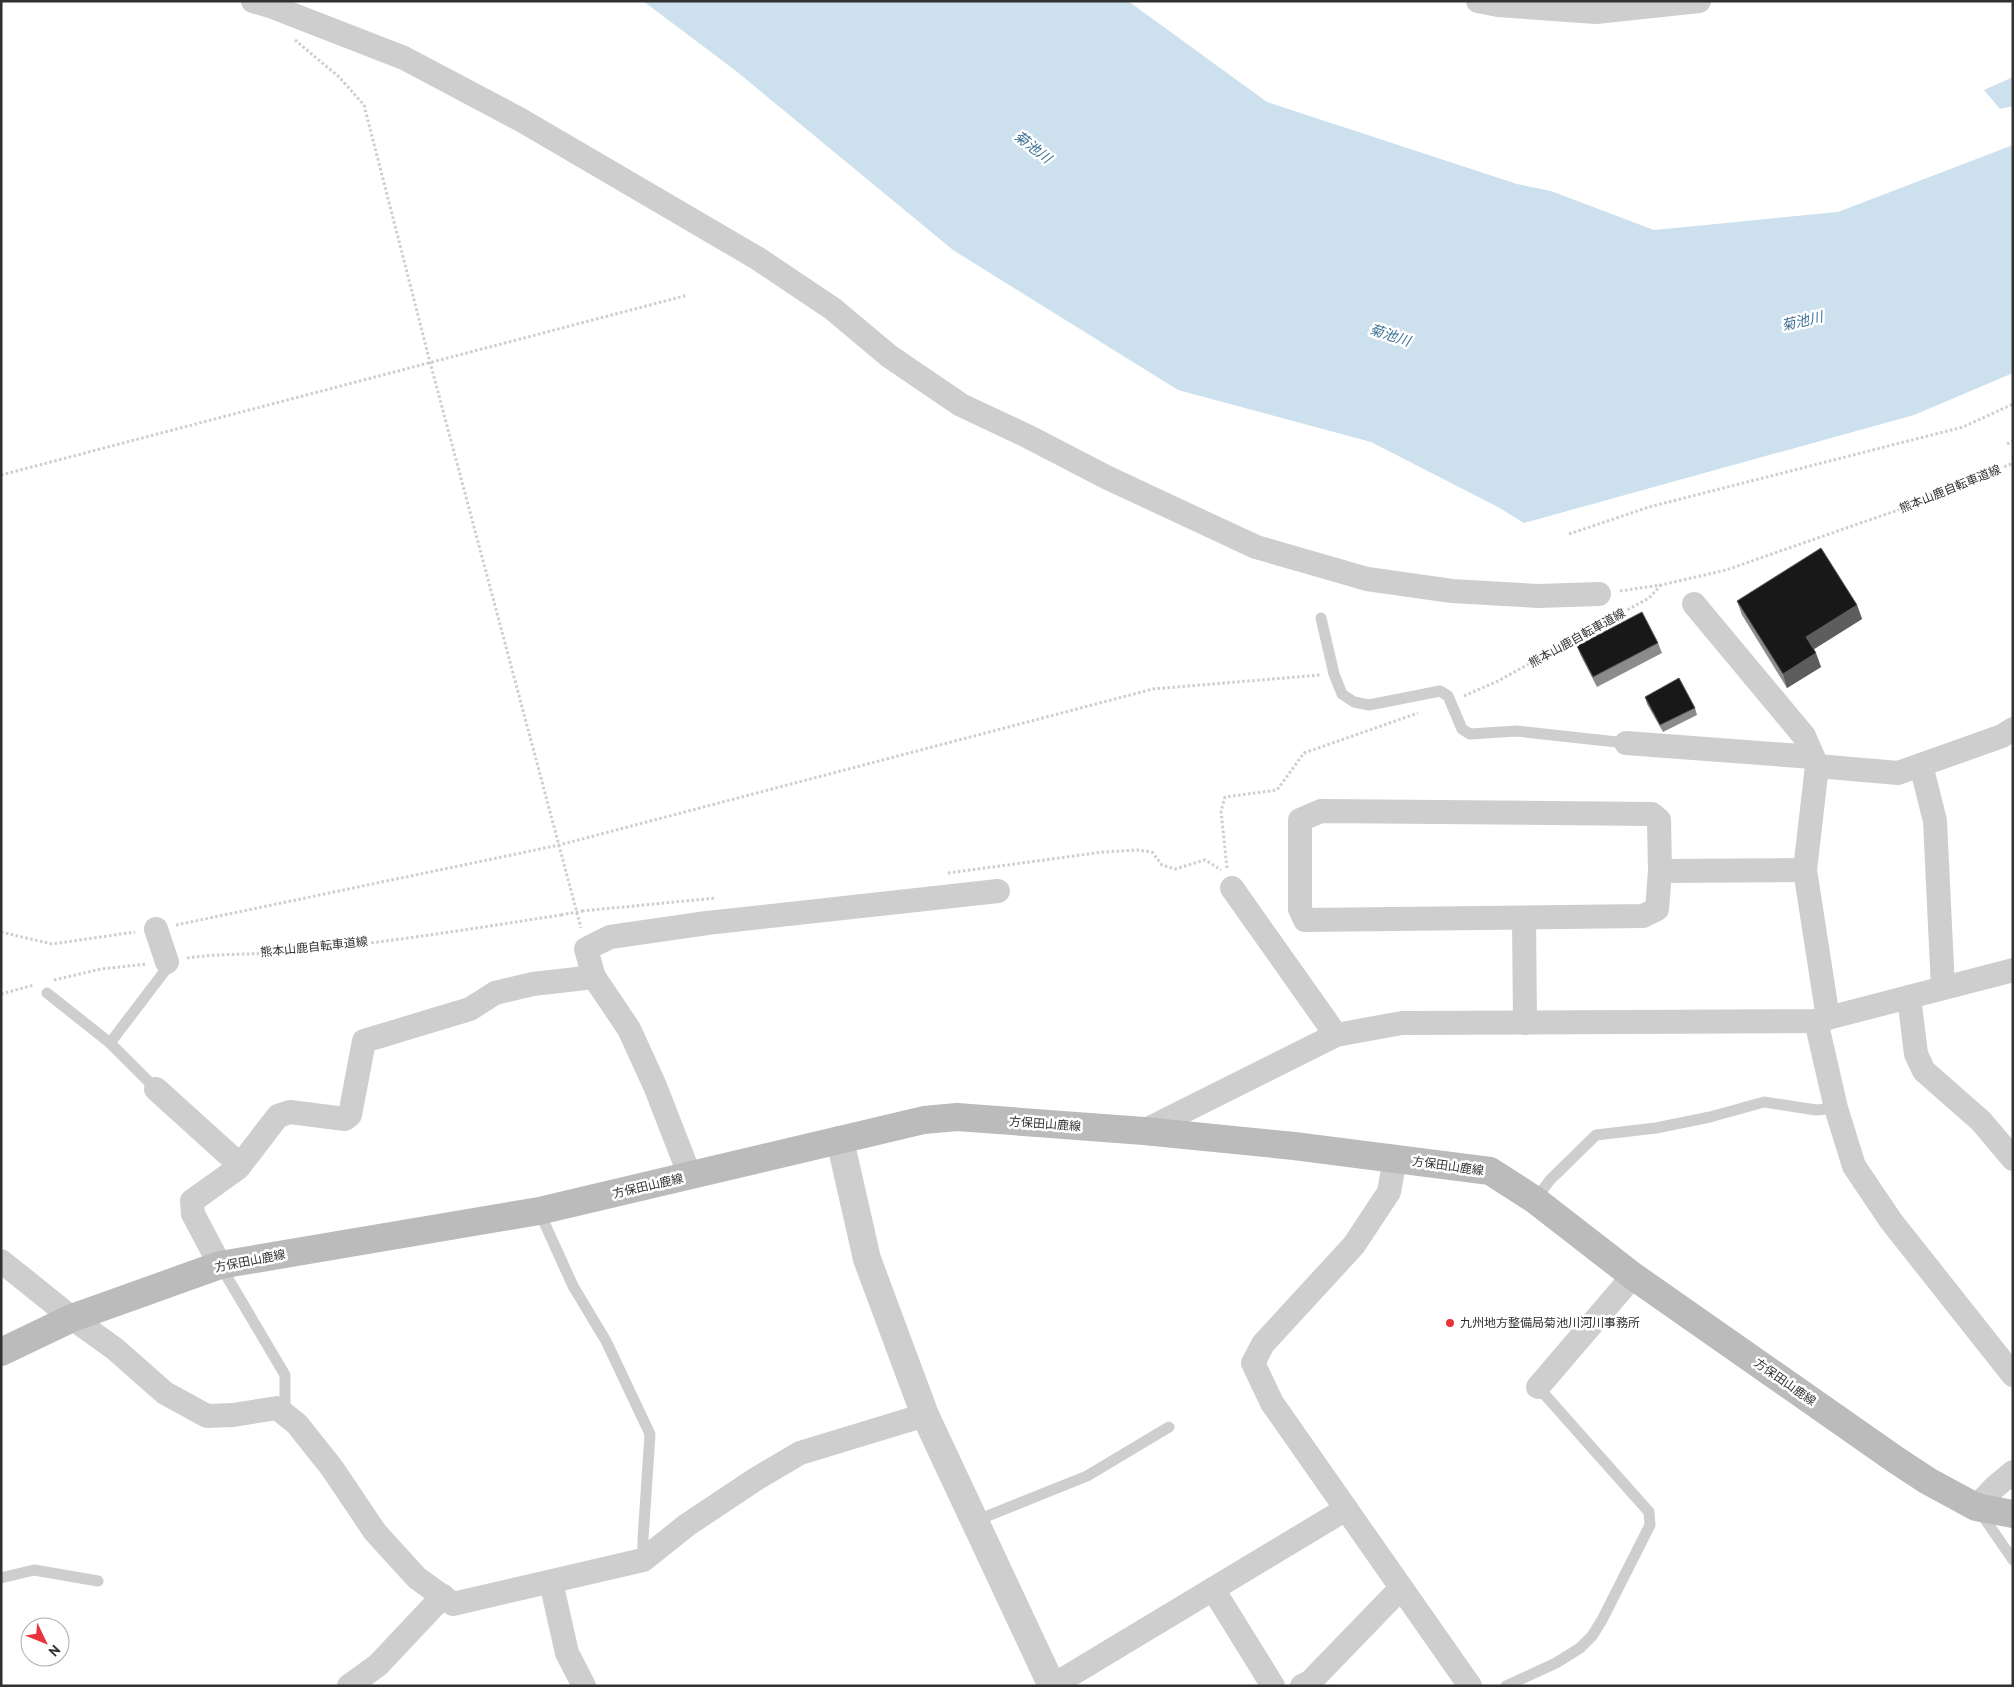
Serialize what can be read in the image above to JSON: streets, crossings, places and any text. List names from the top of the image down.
{
  "streets": {
    "main road": ["方保田山鹿線"],
    "path": ["熊本山鹿自転車道線"]
  },
  "water": ["菊池川"],
  "places": ["九州地方整備局菊池川河川事務所"],
  "north": "bottom right"
}
